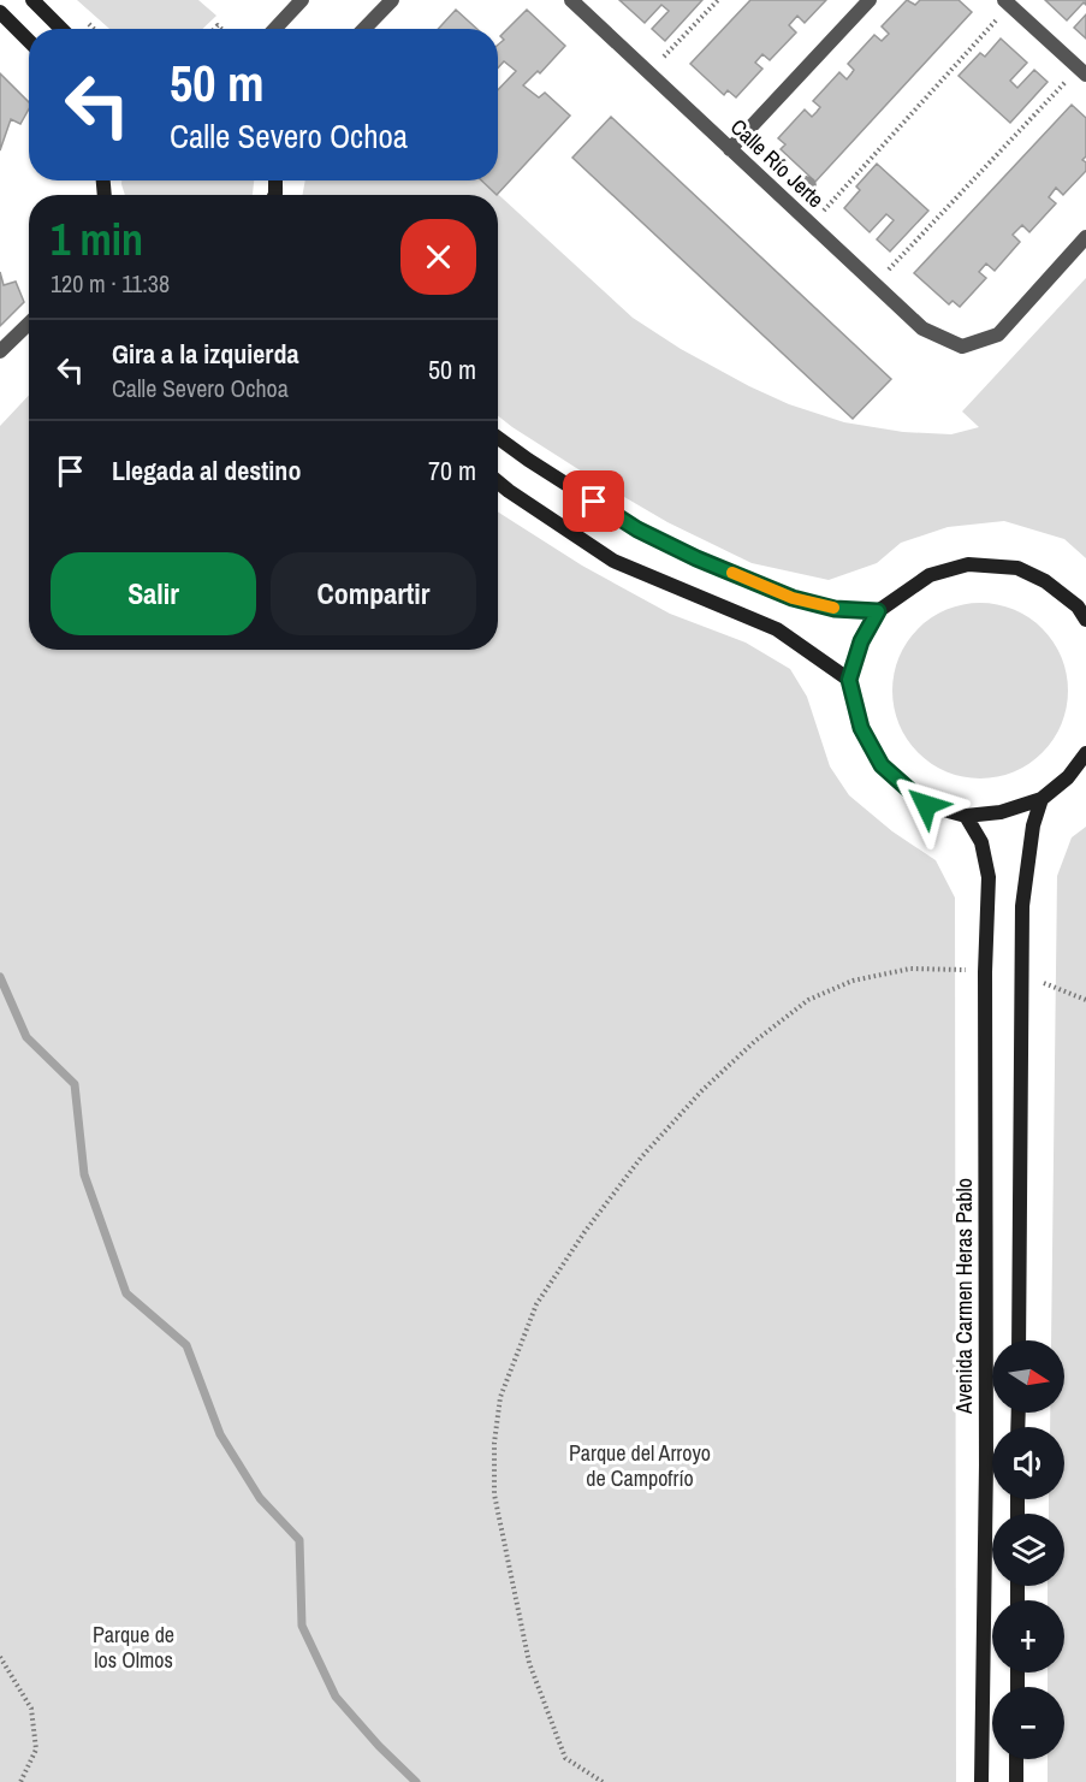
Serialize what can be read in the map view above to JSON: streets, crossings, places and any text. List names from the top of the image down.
{
  "streets": {
    "main road": ["Avenida Carmen Heras Pablo"],
    "street": ["Calle Río Jerte"]
  },
  "parks": ["Parque del Arroyo de Campofrío", "Parque de los Olmos"],
  "north": "right",
  "page": {
    "turn": ["50 m", "Calle Severo Ochoa"],
    "heading": ["1 min", "120 m · 11:38"],
    "list": [
      {
        "name": "Gira a la izquierda",
        "note": "Calle Severo Ochoa",
        "value": "50 m"
      },
      {
        "name": "Llegada al destino",
        "value": "70 m"
      }
    ],
    "buttons": ["Salir", "Compartir"],
    "map_buttons": ["+", "−"]
  }
}
